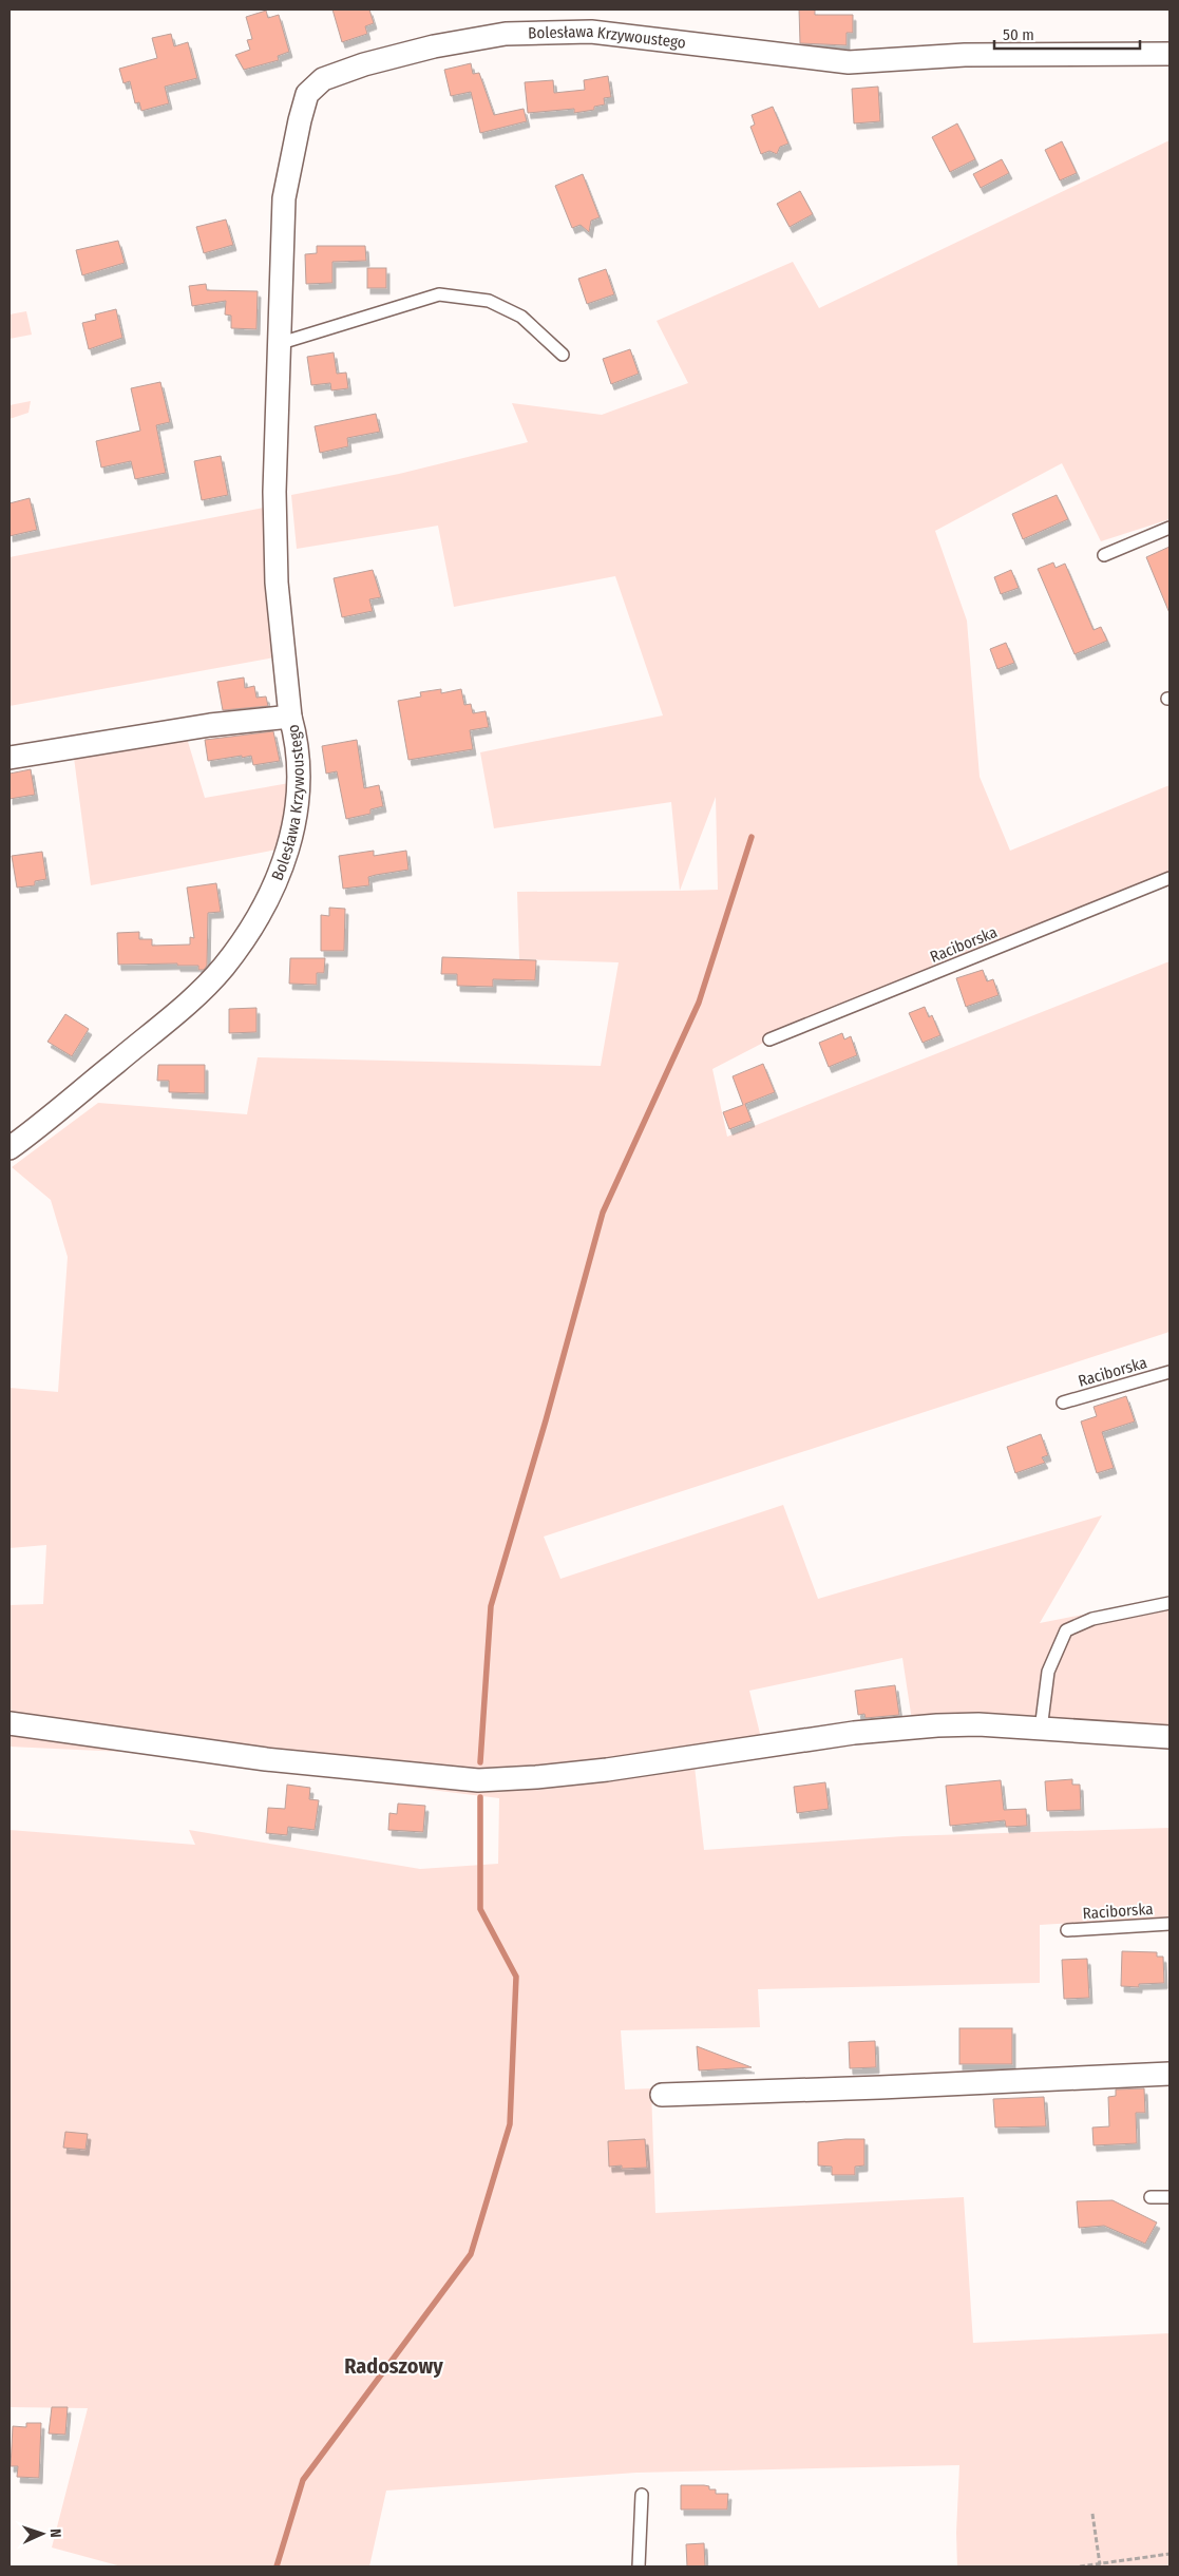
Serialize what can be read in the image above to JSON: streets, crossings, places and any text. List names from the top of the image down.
{
  "streets": {
    "street": ["Bolesława Krzywoustego"],
    "lane": ["Raciborska"]
  },
  "districts": ["Radoszowy"],
  "scale_bar": "50 m",
  "north": "right"
}
